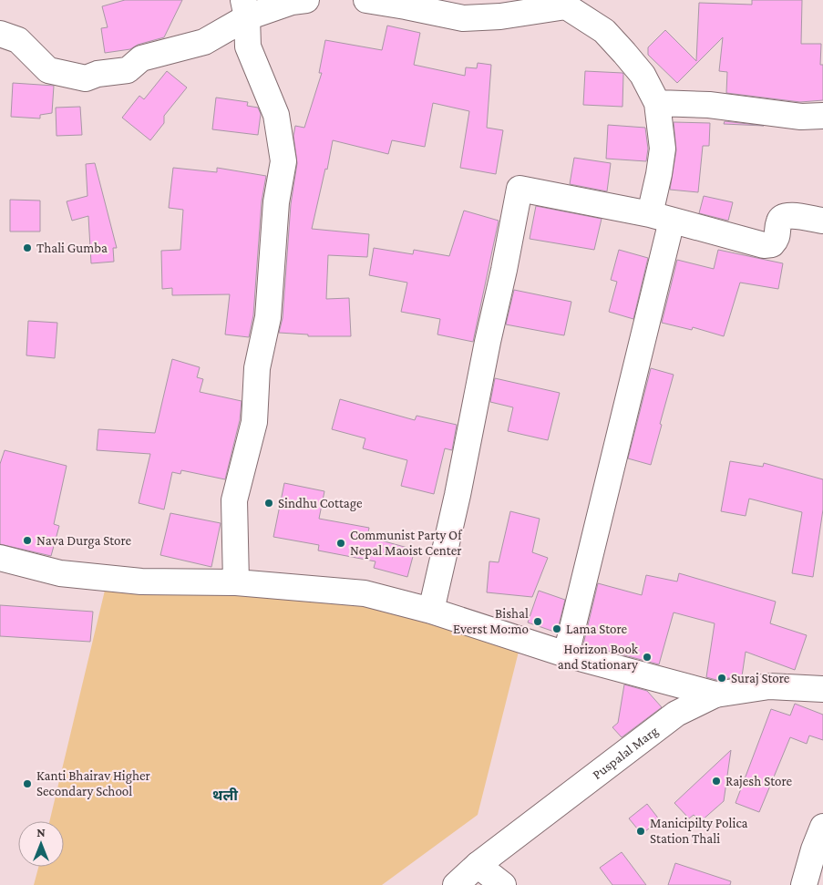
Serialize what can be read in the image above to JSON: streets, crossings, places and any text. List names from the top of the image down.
{
  "streets": {
    "street": ["Puspalal Marg"]
  },
  "districts": ["थली"],
  "places": [
    "Thali Gumba",
    "Sindhu Cottage",
    "Nava Durga Store",
    "Communist Party Of Nepal Maoist Center",
    "Bishal Everst Mo:mo",
    "Lama Store",
    "Horizon Book and Stationary",
    "Suraj Store",
    "Rajesh Store",
    "Kanti Bhairav Higher Secondary School",
    "Manicipilty Polica Station Thali"
  ],
  "north": "top"
}
